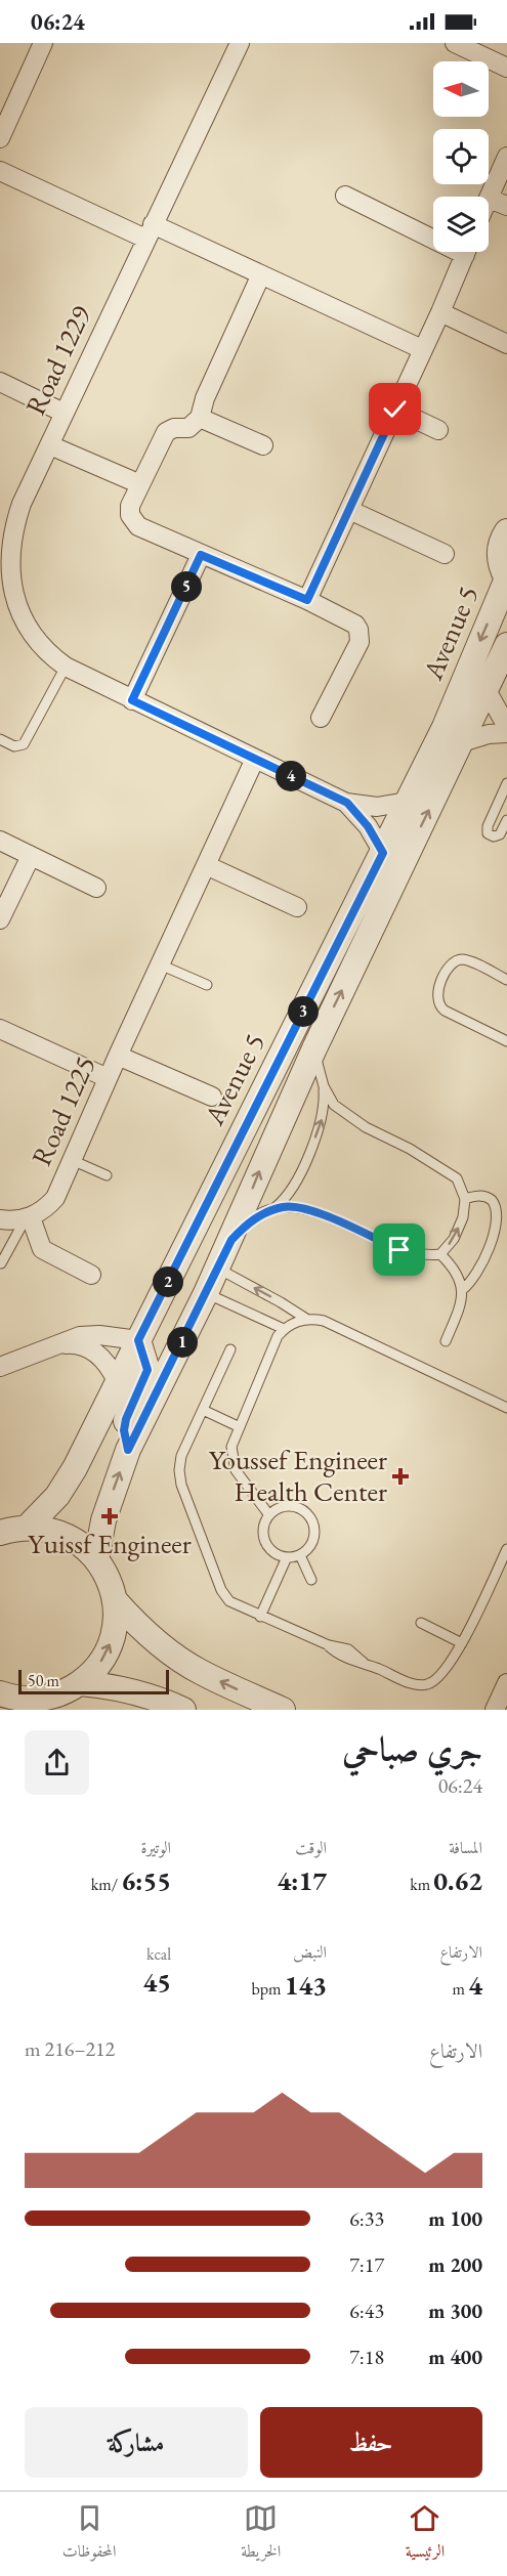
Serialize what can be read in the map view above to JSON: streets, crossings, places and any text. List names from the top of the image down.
{
  "streets": {
    "street": ["Road 1229", "Avenue 5", "Road 1225"]
  },
  "crossings": [
    ["Road 1229", "Avenue 5"],
    ["Road 1229", "Road 1225"]
  ],
  "places": {
    "health": ["Youssef Engineer Health Center", "Yuissf Engineer"]
  },
  "scale_bar": "50 m",
  "north": "left",
  "page": {
    "status": "06:24",
    "pins": [
      "5",
      "4",
      "3",
      "2",
      "1"
    ],
    "scale": "50 m",
    "heading": ["جري صباحي", "06:24"],
    "stats": [
      ["المسافة", "0.62 km"],
      ["الوقت", "4:17"],
      ["الوتيرة", "6:55 /km"],
      ["الارتفاع", "4 m"],
      ["النبض", "143 bpm"],
      ["kcal", "45"]
    ],
    "chart": ["الارتفاع", "212–216 m"],
    "list": [
      {
        "name": "100 m",
        "note": "6:33"
      },
      {
        "name": "200 m",
        "note": "7:17"
      },
      {
        "name": "300 m",
        "note": "6:43"
      },
      {
        "name": "400 m",
        "note": "7:18"
      }
    ],
    "buttons": ["حفظ", "مشاركة"],
    "tabs": ["الرئيسية", "الخريطة", "المحفوظات"]
  }
}
